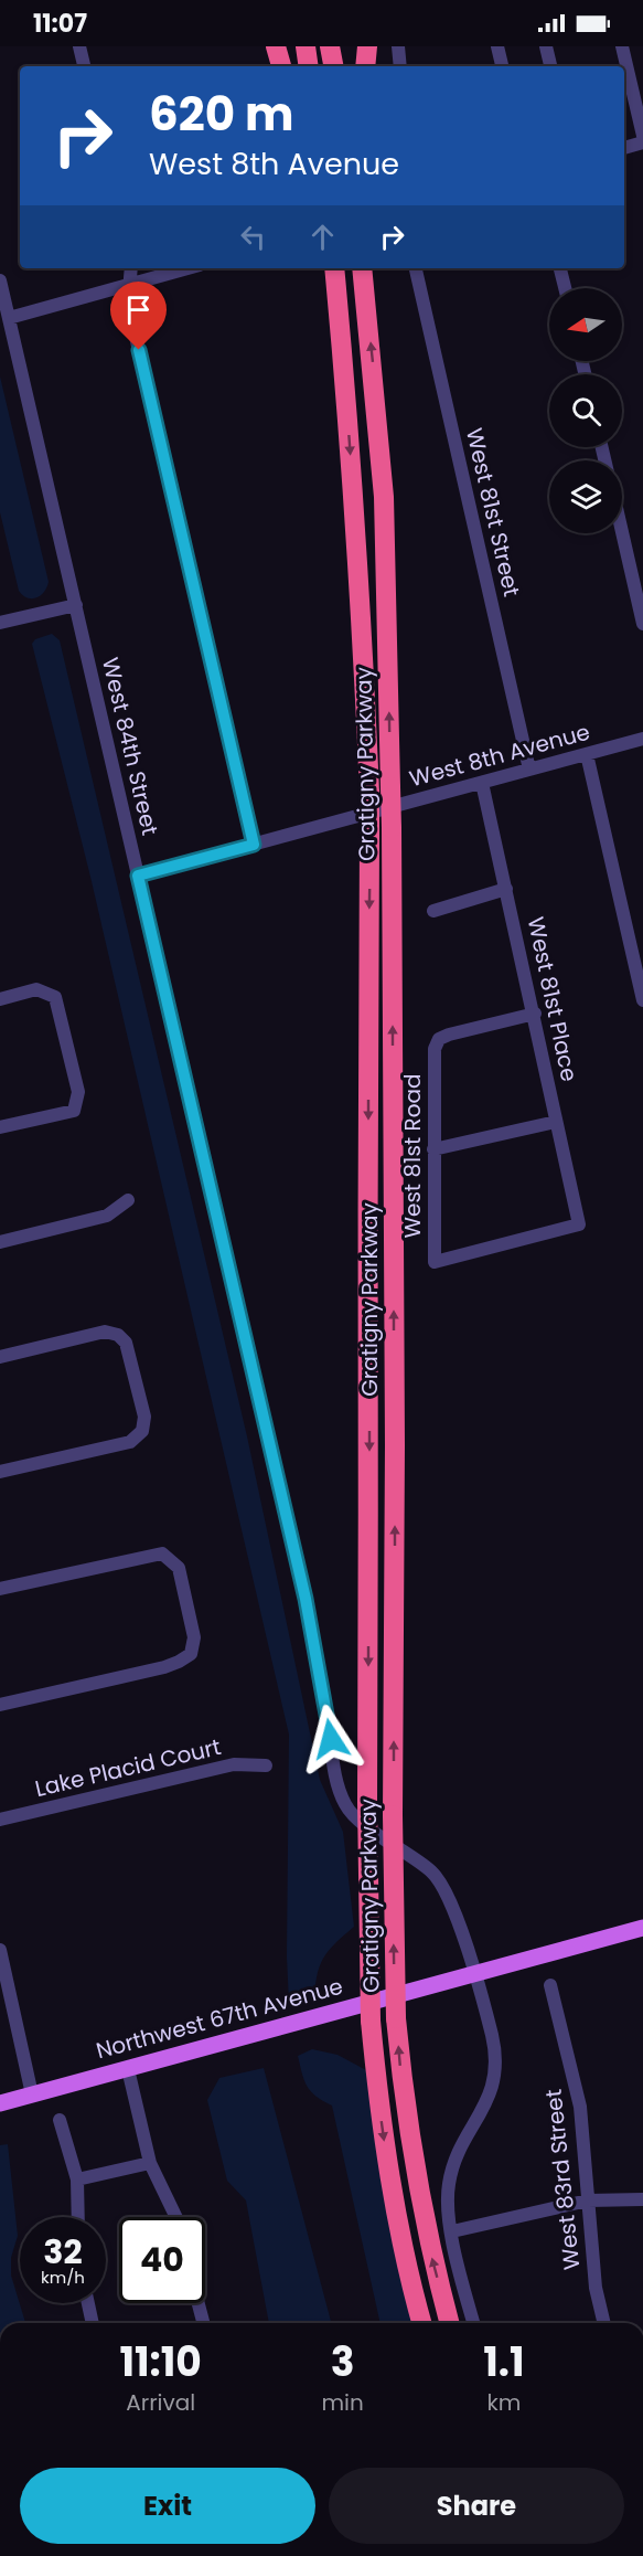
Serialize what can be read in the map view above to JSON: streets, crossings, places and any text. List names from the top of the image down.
{
  "streets": {
    "highway": ["Gratigny Parkway"],
    "main road": ["Northwest 67th Avenue"],
    "street": [
      "West 81st Street",
      "West 84th Street",
      "West 8th Avenue",
      "West 81st Place",
      "West 81st Road",
      "Lake Placid Court",
      "West 83rd Street"
    ]
  },
  "crossings": [
    ["West 81st Street", "West 8th Avenue"],
    ["West 84th Street", "West 8th Avenue"],
    ["West 84th Street", "Northwest 67th Avenue"],
    ["West 8th Avenue", "West 81st Place"],
    ["West 81st Place", "West 81st Road"]
  ],
  "north": "left",
  "page": {
    "status": "11:07",
    "turn": ["620 m", "West 8th Avenue"],
    "speed": "32 km/h",
    "limit": "40",
    "eta": [
      "11:10",
      "Arrival",
      "3",
      "min",
      "1.1",
      "km"
    ],
    "buttons": ["Exit", "Share"]
  }
}
